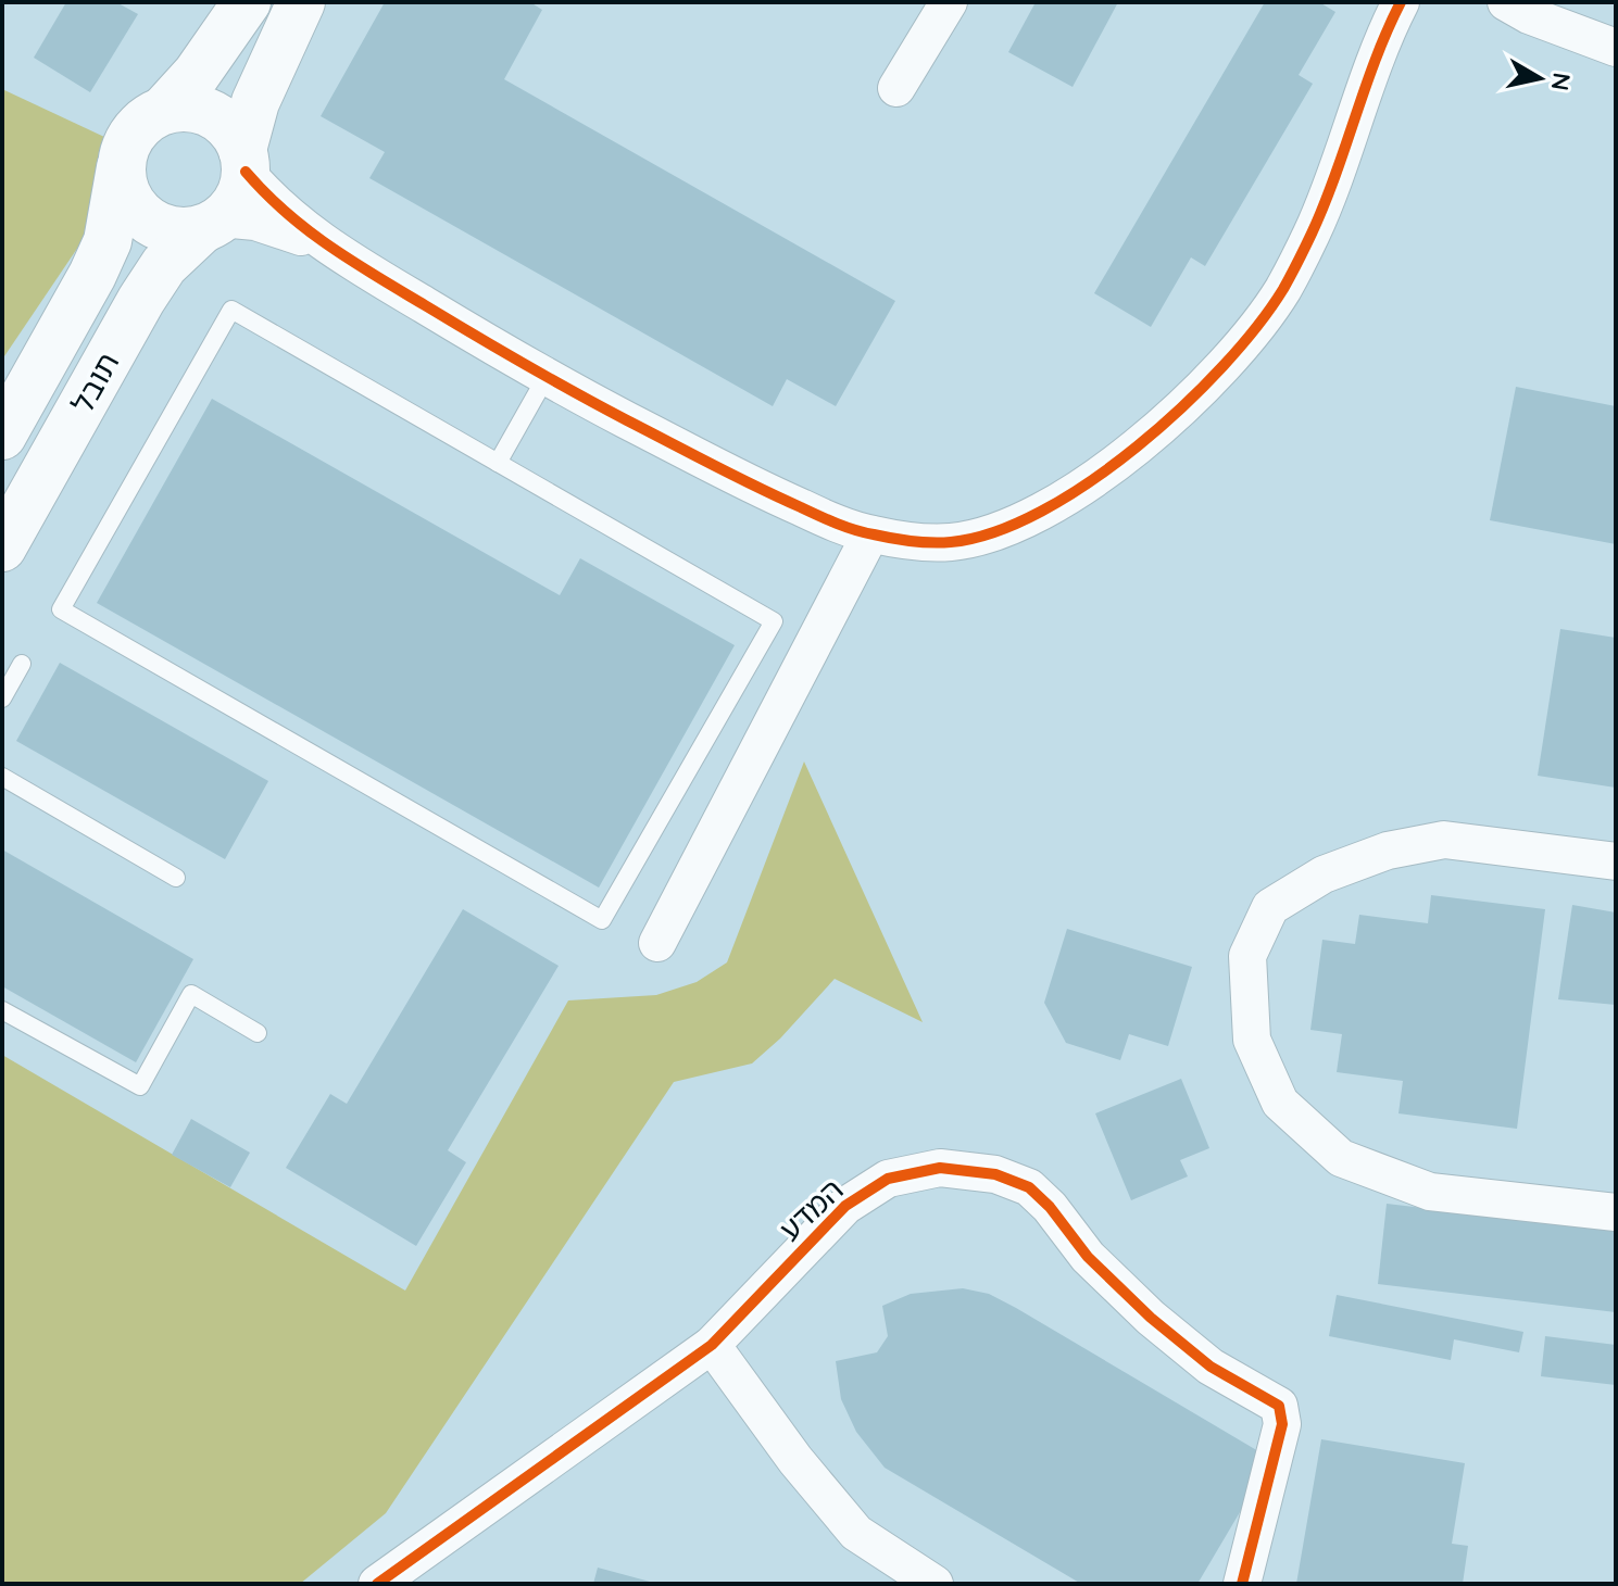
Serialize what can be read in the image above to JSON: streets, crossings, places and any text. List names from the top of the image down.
{
  "streets": {
    "street": ["תובל", "המדע"]
  },
  "north": "right"
}
